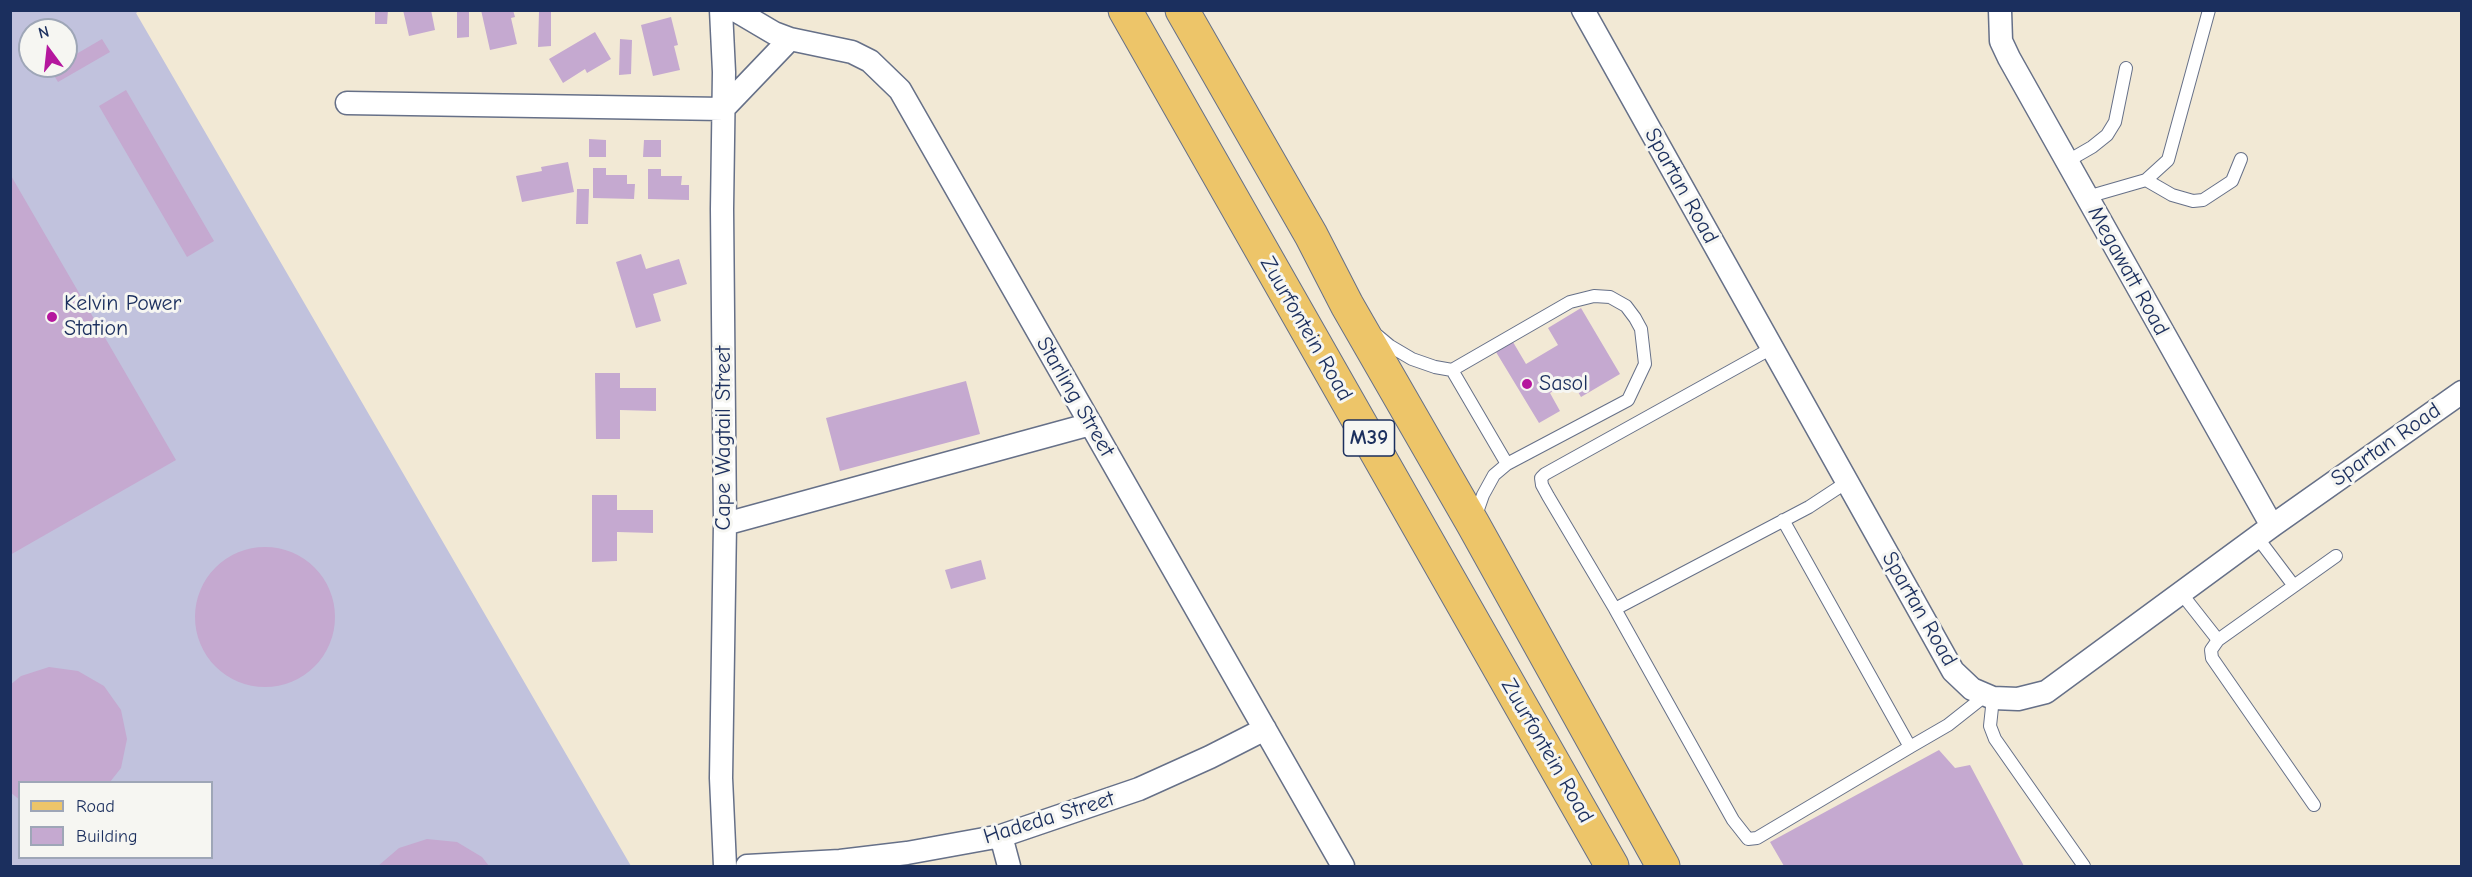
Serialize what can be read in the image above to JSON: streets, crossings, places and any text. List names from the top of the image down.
{
  "streets": {
    "main road": ["Zuurfontein Road", "M39"],
    "street": [
      "Spartan Road",
      "Megawatt Road",
      "Starling Street",
      "Cape Wagtail Street",
      "Hadeda Street"
    ]
  },
  "crossings": [
    ["Spartan Road", "Megawatt Road"],
    ["Starling Street", "Hadeda Street"]
  ],
  "places": ["Kelvin Power Station", "Sasol"],
  "legend": ["Road", "Building"],
  "north": "top"
}
